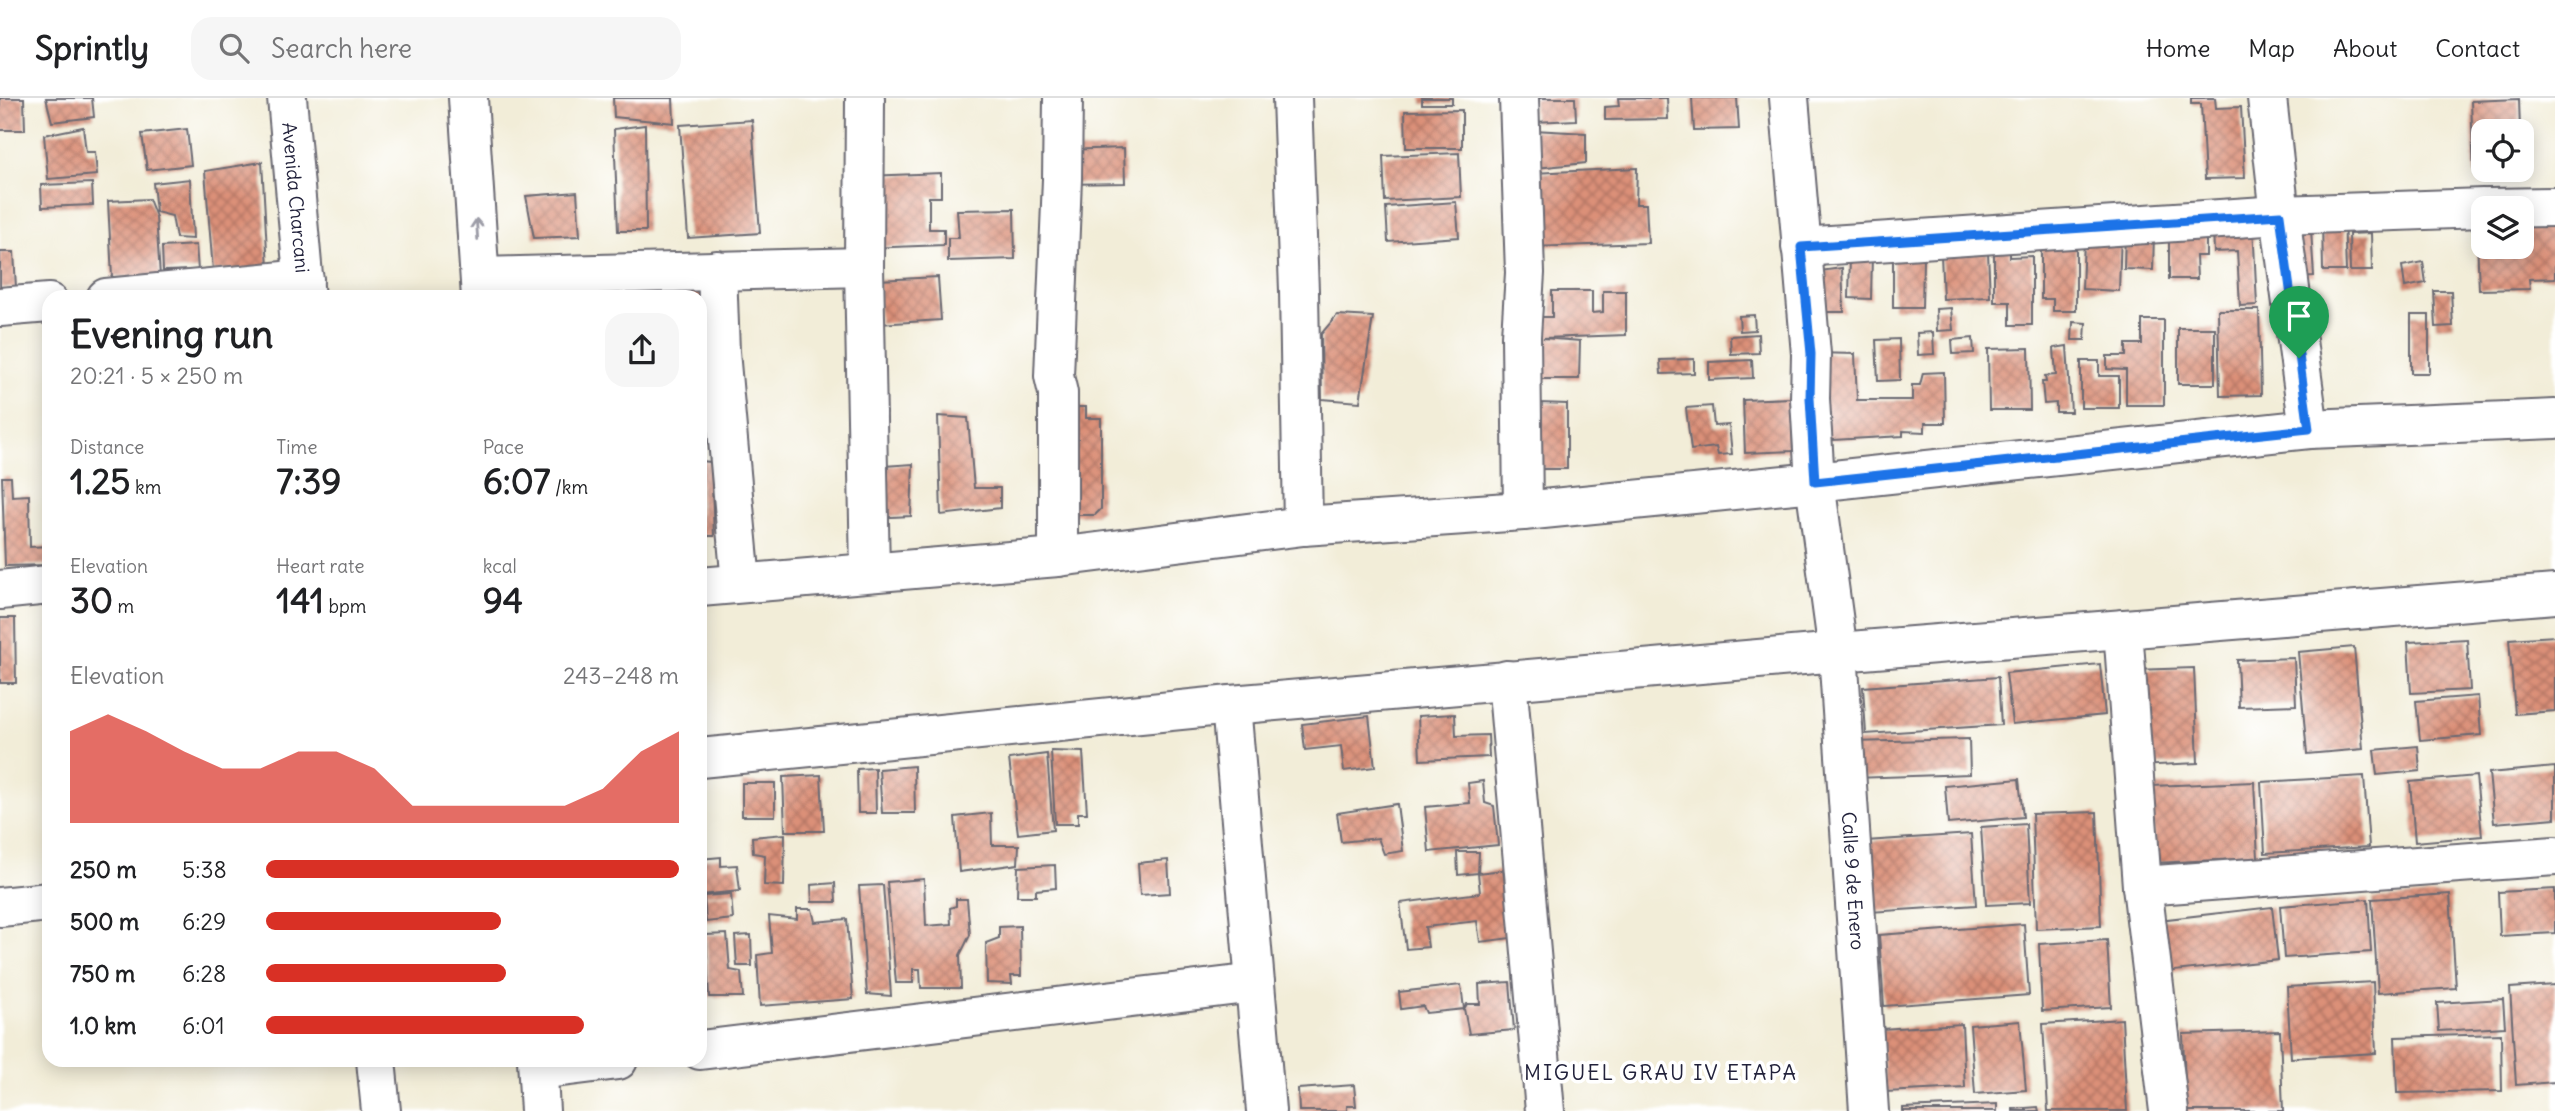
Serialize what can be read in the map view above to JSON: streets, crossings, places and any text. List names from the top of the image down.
{
  "streets": {
    "street": ["Avenida Charcani", "Calle 9 de Enero"]
  },
  "districts": ["MIGUEL GRAU IV ETAPA"],
  "page": {
    "header": "Sprintly",
    "search": "Search here",
    "nav": [
      "Home",
      "Map",
      "About",
      "Contact"
    ],
    "heading": ["Evening run", "20:21 · 5 × 250 m"],
    "stats": [
      ["Distance", "1.25 km"],
      ["Time", "7:39"],
      ["Pace", "6:07 /km"],
      ["Elevation", "30 m"],
      ["Heart rate", "141 bpm"],
      ["kcal", "94"]
    ],
    "chart": ["Elevation", "243–248 m"],
    "list": [
      {
        "name": "250 m",
        "note": "5:38"
      },
      {
        "name": "500 m",
        "note": "6:29"
      },
      {
        "name": "750 m",
        "note": "6:28"
      },
      {
        "name": "1.0 km",
        "note": "6:01"
      }
    ]
  }
}
